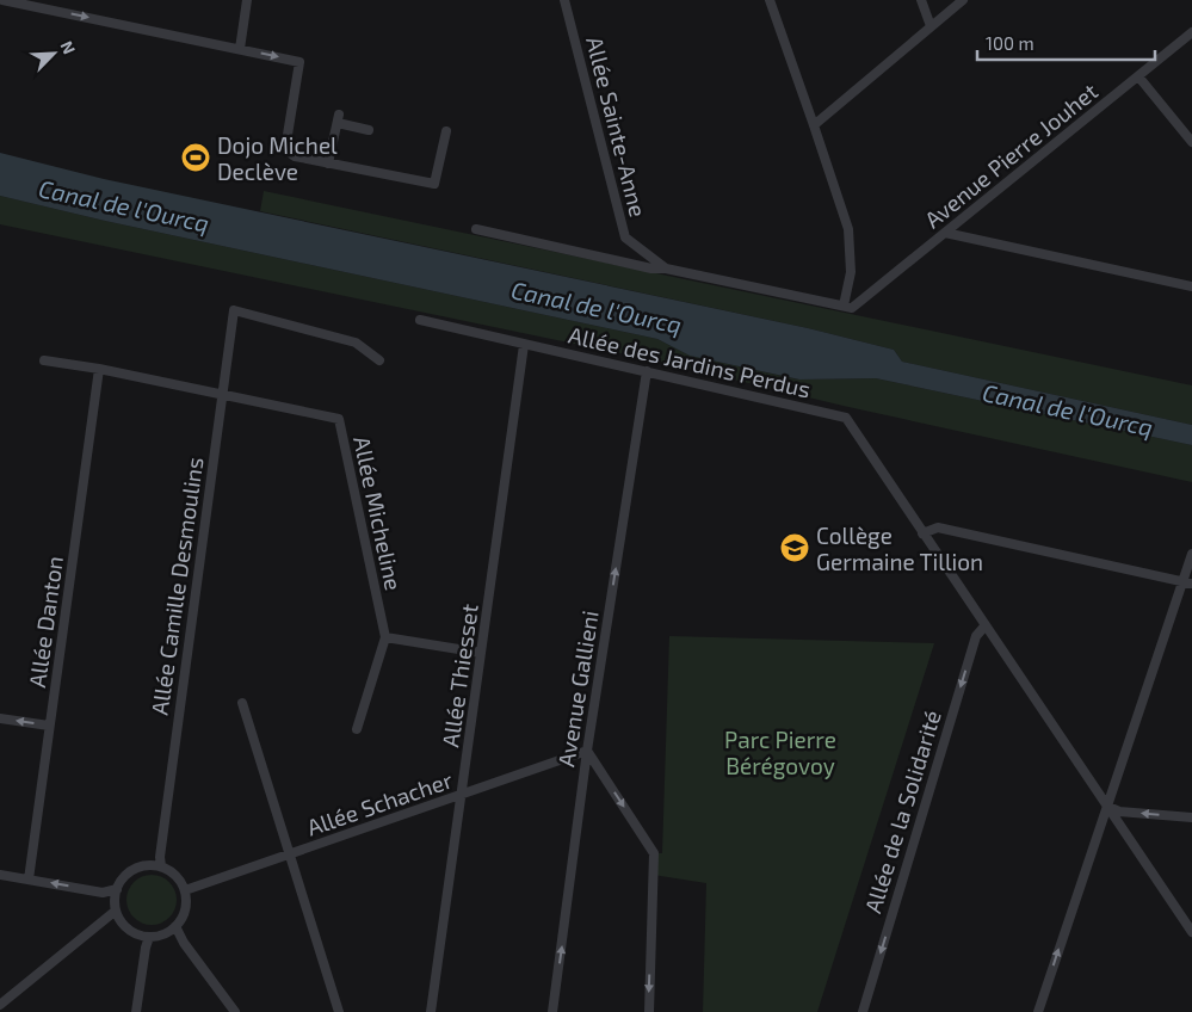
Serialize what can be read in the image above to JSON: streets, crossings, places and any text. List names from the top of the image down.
{
  "streets": {
    "street": [
      "Allée Sainte-Anne",
      "Avenue Pierre Jouhet",
      "Allée des Jardins Perdus",
      "Allée Micheline",
      "Allée Camille Desmoulins",
      "Allée Danton",
      "Allée Thiesset",
      "Avenue Gallieni",
      "Allée Schacher",
      "Allée de la Solidarité"
    ]
  },
  "crossings": [
    ["Allée Sainte-Anne", "Avenue Pierre Jouhet"],
    ["Allée des Jardins Perdus", "Allée Thiesset"],
    ["Allée des Jardins Perdus", "Avenue Gallieni"],
    ["Allée Micheline", "Allée Camille Desmoulins"],
    ["Allée Camille Desmoulins", "Allée Schacher"],
    ["Allée Thiesset", "Allée Schacher"],
    ["Avenue Gallieni", "Allée Schacher"]
  ],
  "one_way": ["Avenue Gallieni", "Allée de la Solidarité"],
  "water": ["Canal de l'Ourcq"],
  "parks": ["Parc Pierre Bérégovoy"],
  "places": {
    "sports": ["Dojo Michel Declève"],
    "school or university": ["Collège Germaine Tillion"]
  },
  "scale_bar": "100 m",
  "north": "top right"
}
